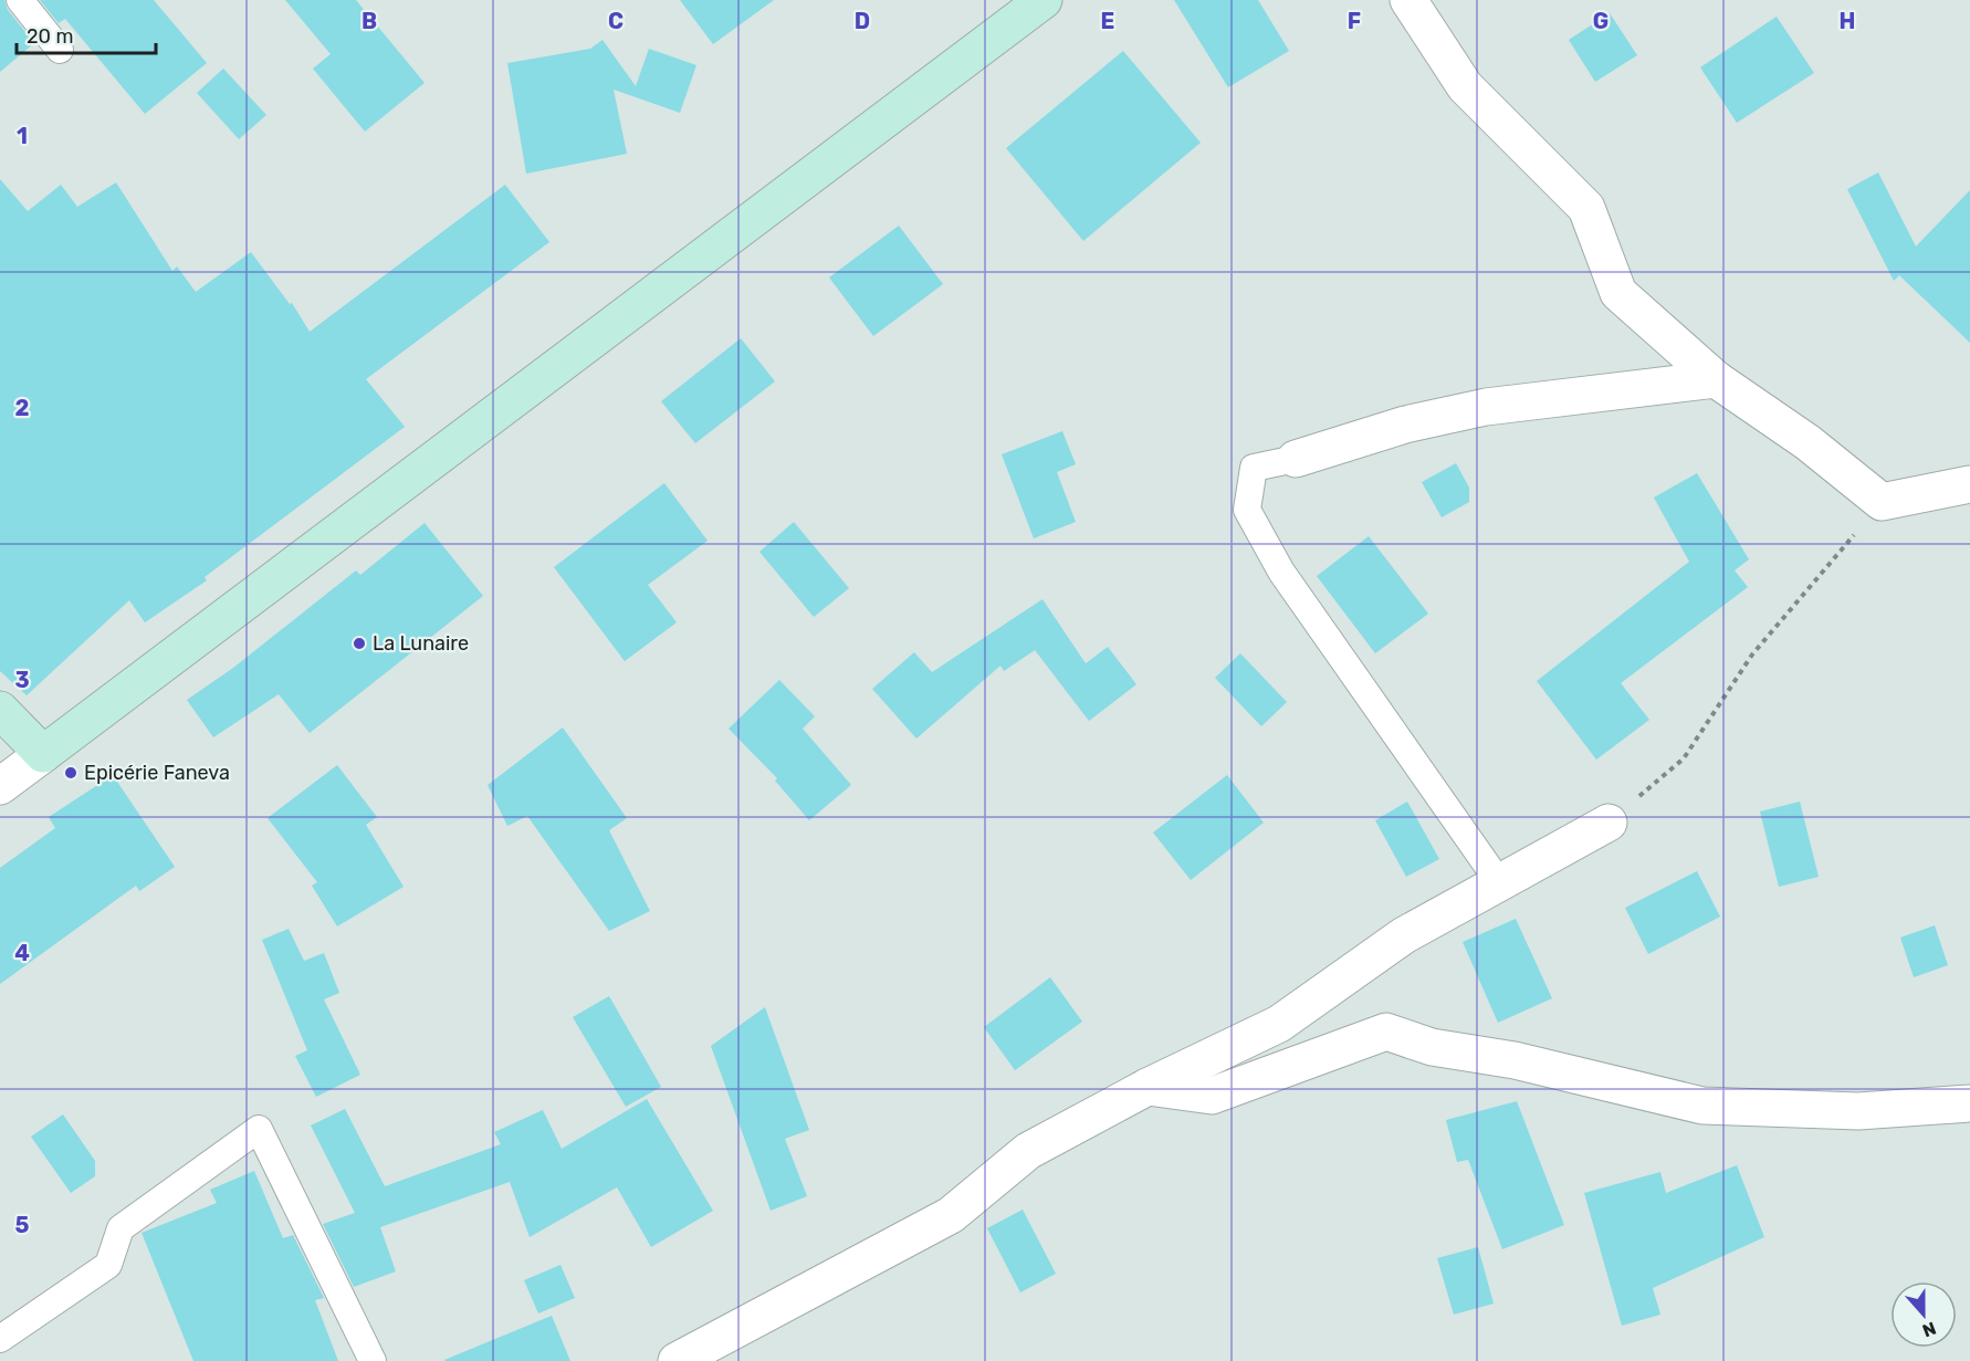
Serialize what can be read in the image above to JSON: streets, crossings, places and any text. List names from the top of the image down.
{
  "places": ["La Lunaire", "Epicérie Faneva"],
  "scale_bar": "20 m",
  "north": "bottom",
  "grid": {
    "columns": [
      "B",
      "C",
      "D",
      "E",
      "F",
      "G",
      "H"
    ],
    "rows": [
      "1",
      "2",
      "3",
      "4",
      "5"
    ]
  }
}
